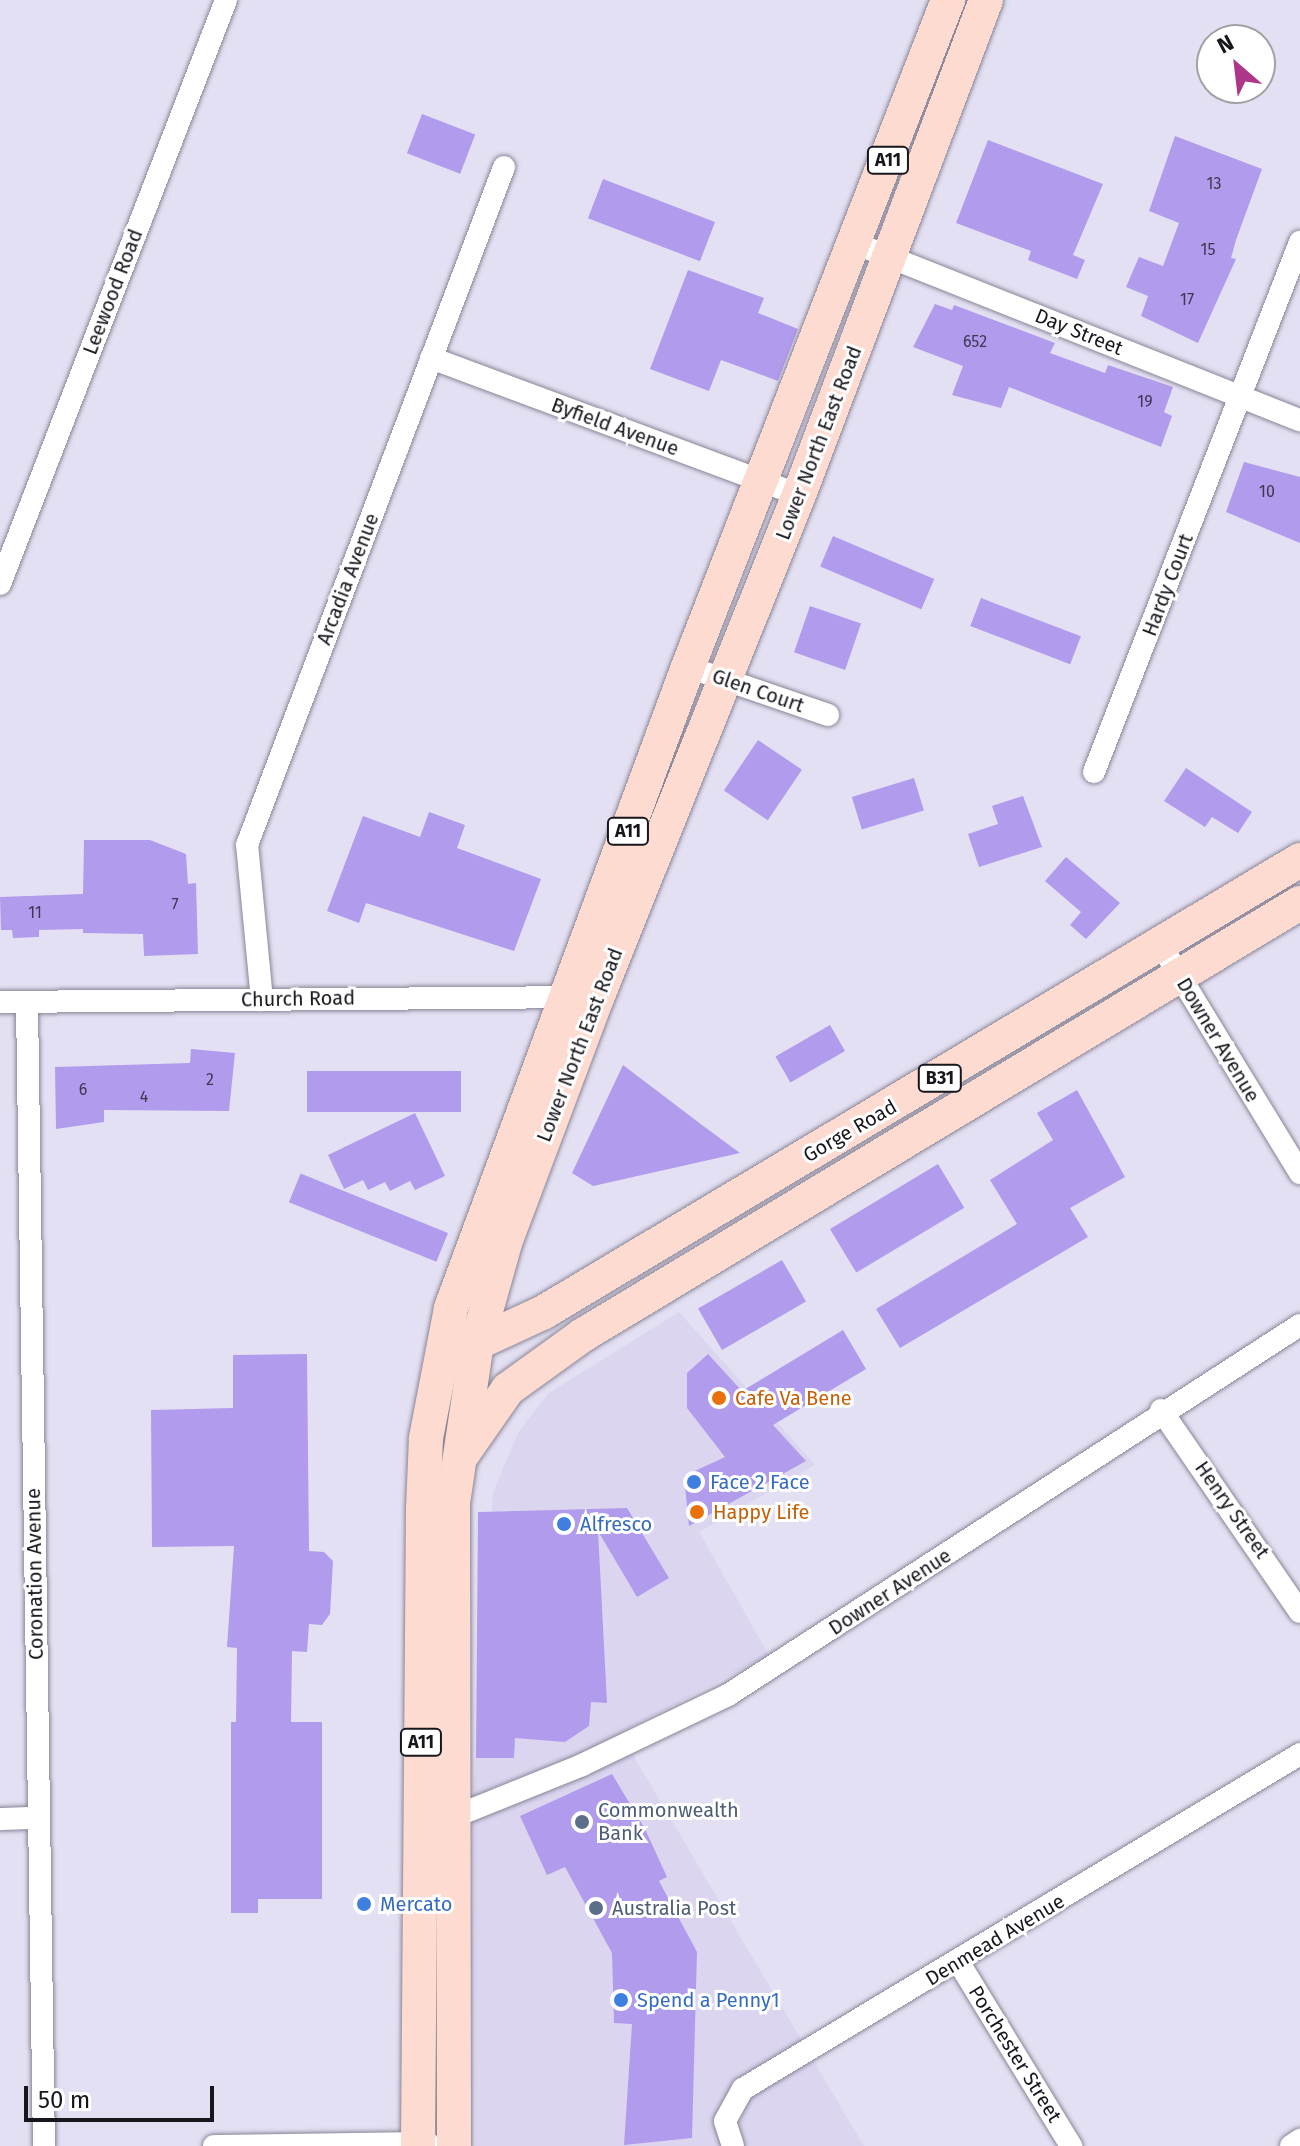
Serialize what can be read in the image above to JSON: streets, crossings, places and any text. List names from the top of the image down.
{
  "streets": {
    "main road": [
      "A11",
      "Lower North East Road",
      "B31",
      "Gorge Road"
    ],
    "street": [
      "Leewood Road",
      "Day Street",
      "Byfield Avenue",
      "Arcadia Avenue",
      "Hardy Court",
      "Glen Court",
      "Church Road",
      "Downer Avenue",
      "Henry Street",
      "Coronation Avenue",
      "Denmead Avenue",
      "Porchester Street"
    ]
  },
  "crossings": [
    ["Day Street", "Lower North East Road"],
    ["Day Street", "Hardy Court"],
    ["Byfield Avenue", "Lower North East Road"],
    ["Byfield Avenue", "Arcadia Avenue"],
    ["Lower North East Road", "Glen Court"],
    ["Lower North East Road", "Church Road"],
    ["Lower North East Road", "Downer Avenue"],
    ["Lower North East Road", "Gorge Road"],
    ["Arcadia Avenue", "Church Road"],
    ["Church Road", "Coronation Avenue"],
    ["Downer Avenue", "Gorge Road"],
    ["Downer Avenue", "Henry Street"],
    ["Denmead Avenue", "Porchester Street"]
  ],
  "places": [
    "Cafe Va Bene",
    "Face 2 Face",
    "Happy Life",
    "Alfresco",
    "Commonwealth Bank",
    "Mercato",
    "Australia Post",
    "Spend a Penny1"
  ],
  "house_numbers": [
    "13",
    "15",
    "17",
    "652",
    "19",
    "10",
    "7",
    "11",
    "2",
    "6",
    "4"
  ],
  "scale_bar": "50 m",
  "north": "top left"
}
